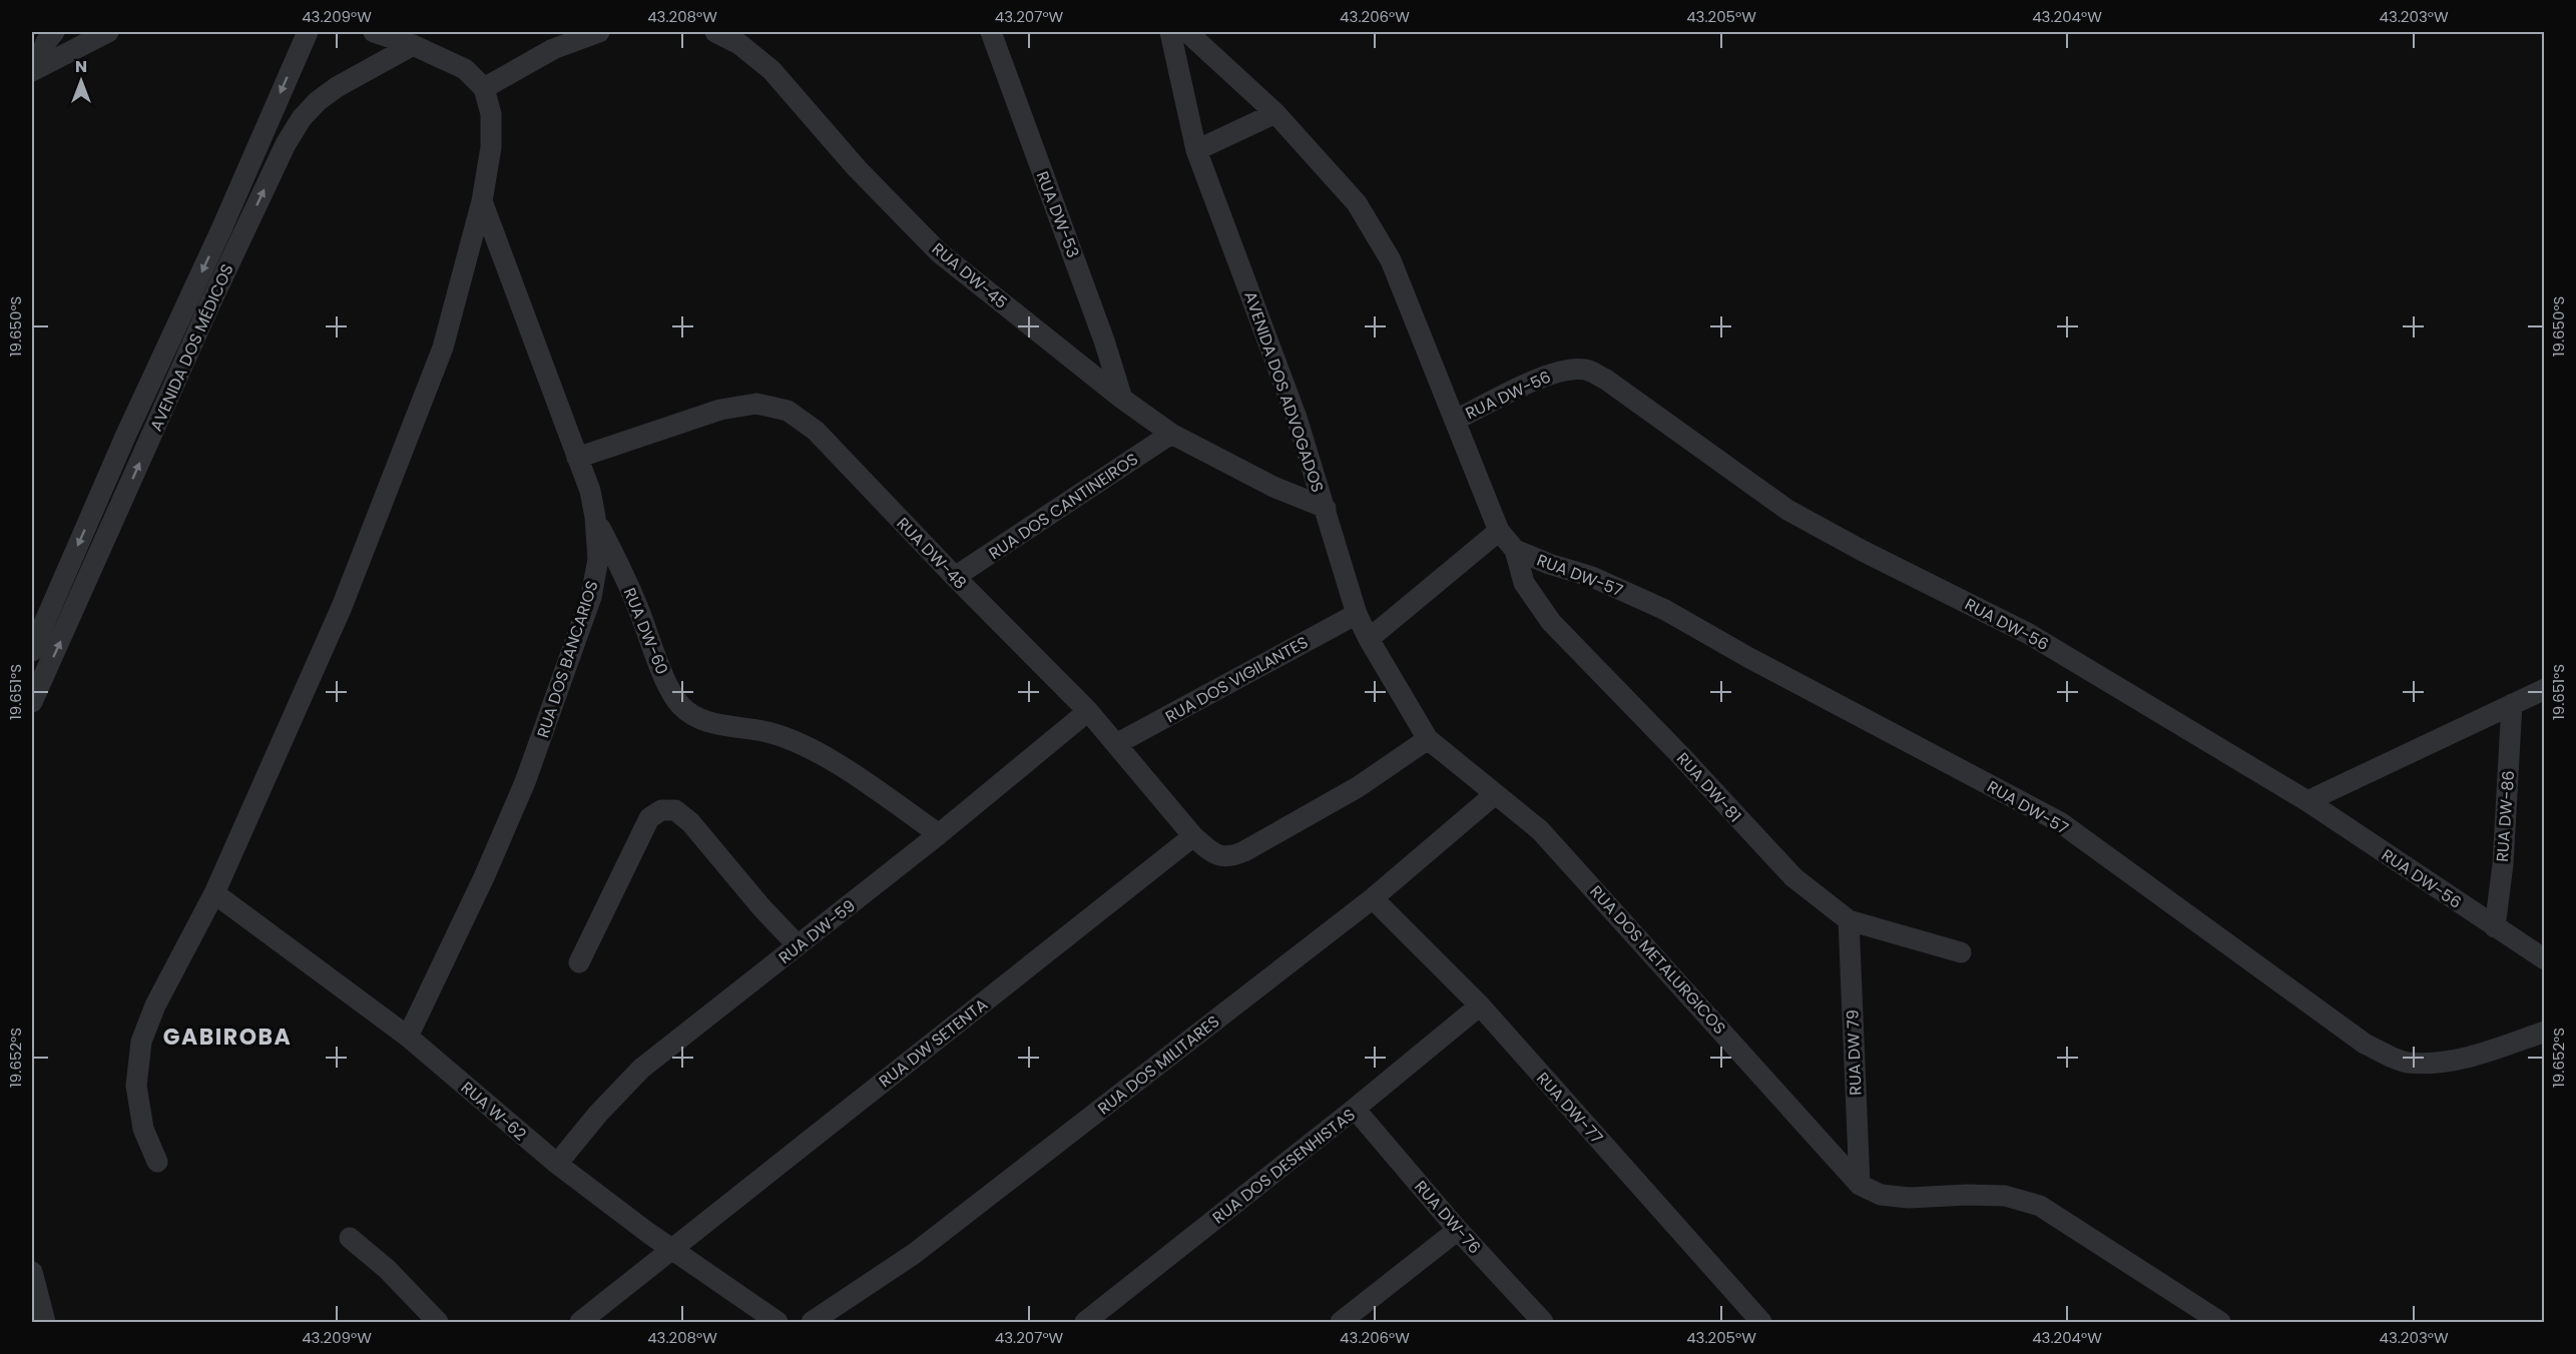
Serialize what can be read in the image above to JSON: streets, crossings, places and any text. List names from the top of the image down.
{
  "streets": {
    "street": [
      "RUA DW-53",
      "RUA DW-45",
      "AVENIDA DOS MÉDICOS",
      "AVENIDA DOS ADVOGADOS",
      "RUA DW-56",
      "RUA DOS CANTINEIROS",
      "RUA DW-48",
      "RUA DW-57",
      "RUA DW-60",
      "RUA DOS BANCARIOS",
      "RUA DOS VIGILANTES",
      "RUA DW-81",
      "RUA DW-86",
      "RUA DW-59",
      "RUA DOS METALURGICOS",
      "RUA DW SETENTA",
      "RUA DW 79",
      "RUA DOS MILITARES",
      "RUA DW-77",
      "RUA W-62",
      "RUA DOS DESENHISTAS",
      "RUA DW-76"
    ]
  },
  "crossings": [
    ["RUA DW-53", "RUA DW-45"],
    ["RUA DW-45", "AVENIDA DOS ADVOGADOS"],
    ["RUA DW-45", "RUA DOS CANTINEIROS"],
    ["AVENIDA DOS ADVOGADOS", "RUA DW-48"],
    ["AVENIDA DOS ADVOGADOS", "RUA DOS VIGILANTES"],
    ["AVENIDA DOS ADVOGADOS", "RUA DOS METALURGICOS"],
    ["RUA DW-56", "RUA DW-86"],
    ["RUA DOS CANTINEIROS", "RUA DW-48"],
    ["RUA DW-48", "RUA DOS BANCARIOS"],
    ["RUA DW-48", "RUA DOS VIGILANTES"],
    ["RUA DW-48", "RUA DW-59"],
    ["RUA DW-48", "RUA DOS METALURGICOS"],
    ["RUA DW-48", "RUA DW SETENTA"],
    ["RUA DW-57", "RUA DW-81"],
    ["RUA DW-60", "RUA DOS BANCARIOS"],
    ["RUA DW-60", "RUA DW-59"],
    ["RUA DOS BANCARIOS", "RUA W-62"],
    ["RUA DW-81", "RUA DW 79"],
    ["RUA DW-59", "RUA W-62"],
    ["RUA DOS METALURGICOS", "RUA DW 79"],
    ["RUA DOS METALURGICOS", "RUA DOS MILITARES"],
    ["RUA DW SETENTA", "RUA W-62"],
    ["RUA DOS MILITARES", "RUA DW-77"],
    ["RUA DW-77", "RUA DOS DESENHISTAS"],
    ["RUA DOS DESENHISTAS", "RUA DW-76"]
  ],
  "districts": ["GABIROBA"],
  "north": "top",
  "coordinates": [
    "43.209°W",
    "43.208°W",
    "43.207°W",
    "43.206°W",
    "43.205°W",
    "43.204°W",
    "43.203°W",
    "19.650°S",
    "19.651°S",
    "19.652°S"
  ]
}
